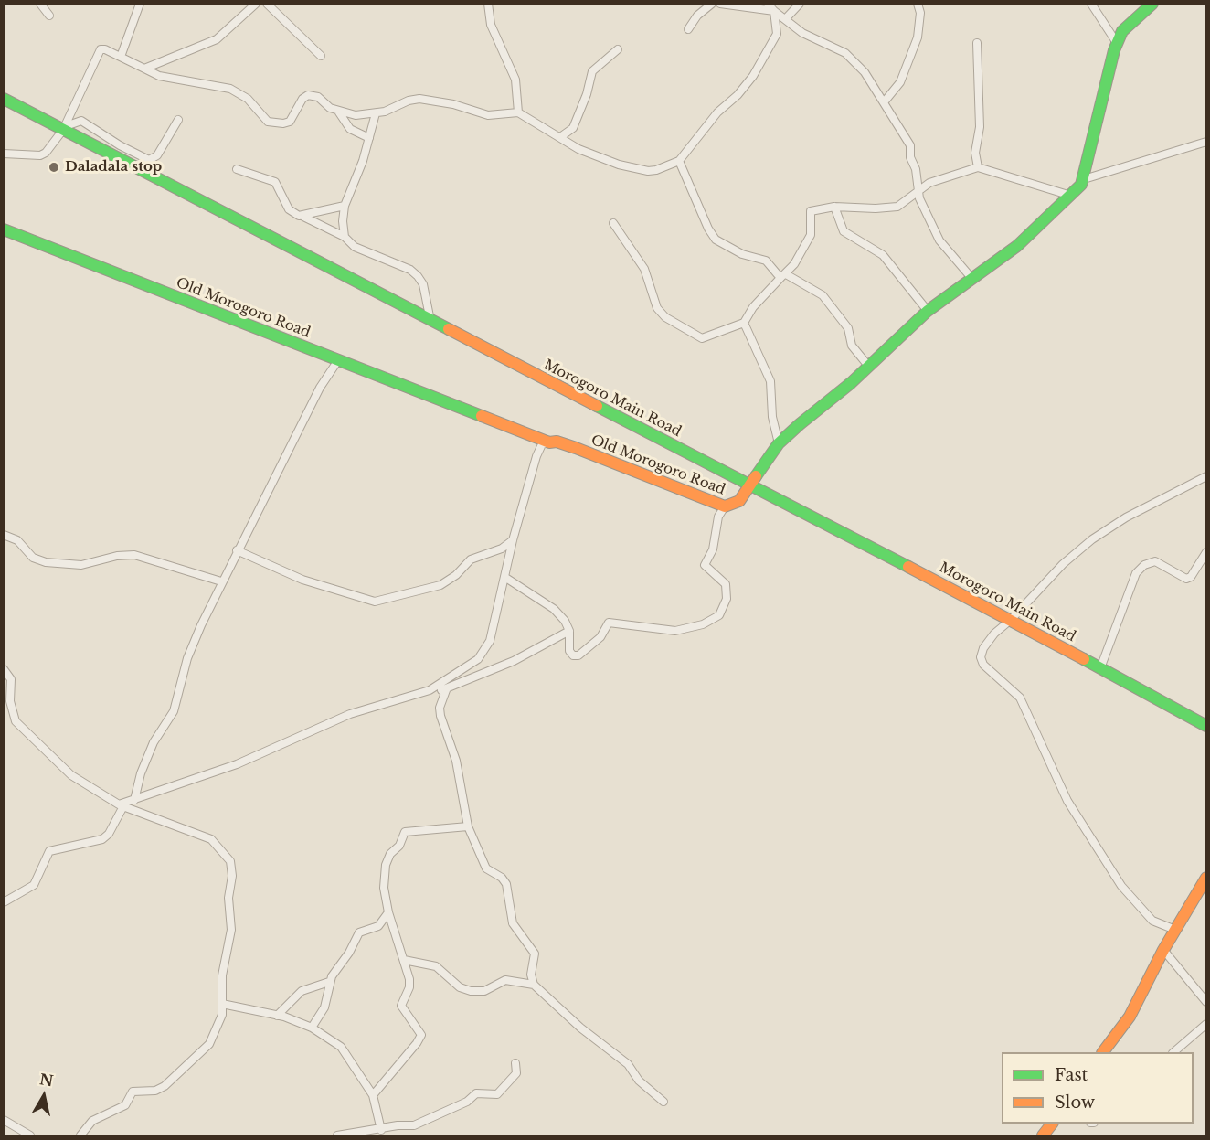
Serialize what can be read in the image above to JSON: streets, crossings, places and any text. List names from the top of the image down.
{
  "streets": {
    "main road": ["Old Morogoro Road", "Morogoro Main Road"]
  },
  "crossings": [
    ["Old Morogoro Road", "Morogoro Main Road"]
  ],
  "places": ["Daladala stop"],
  "legend": ["Fast", "Slow"],
  "north": "top"
}
